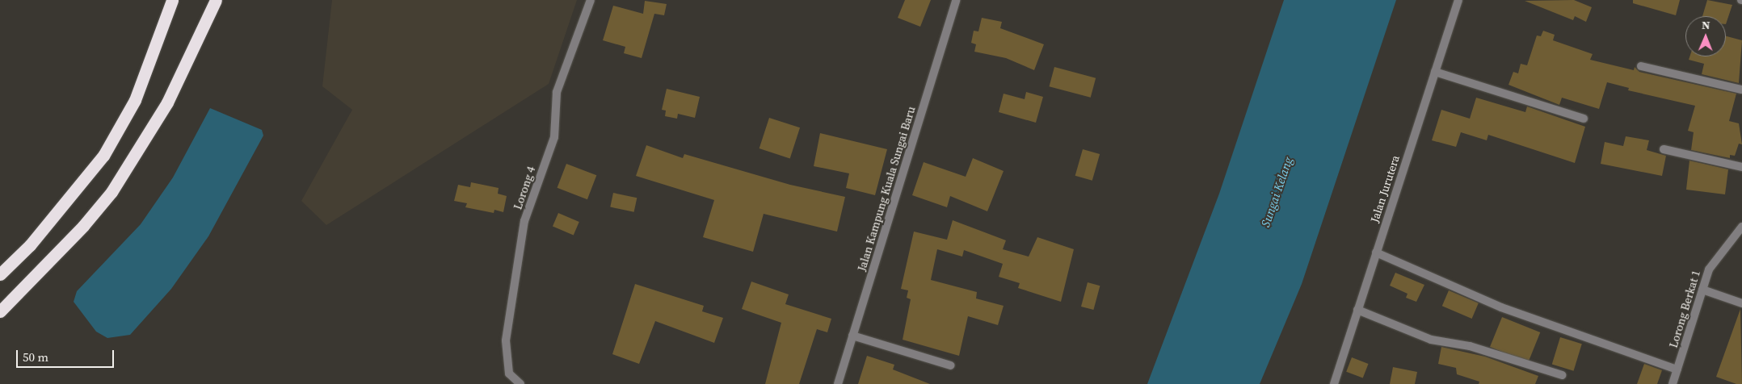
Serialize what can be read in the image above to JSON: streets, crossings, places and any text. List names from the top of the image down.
{
  "streets": {
    "street": [
      "Lorong 4",
      "Jalan Kampung Kuala Sungai Baru",
      "Jalan Jurutera",
      "Lorong Berkat 1"
    ]
  },
  "water": ["Sungai Kelang"],
  "scale_bar": "50 m",
  "north": "top"
}
